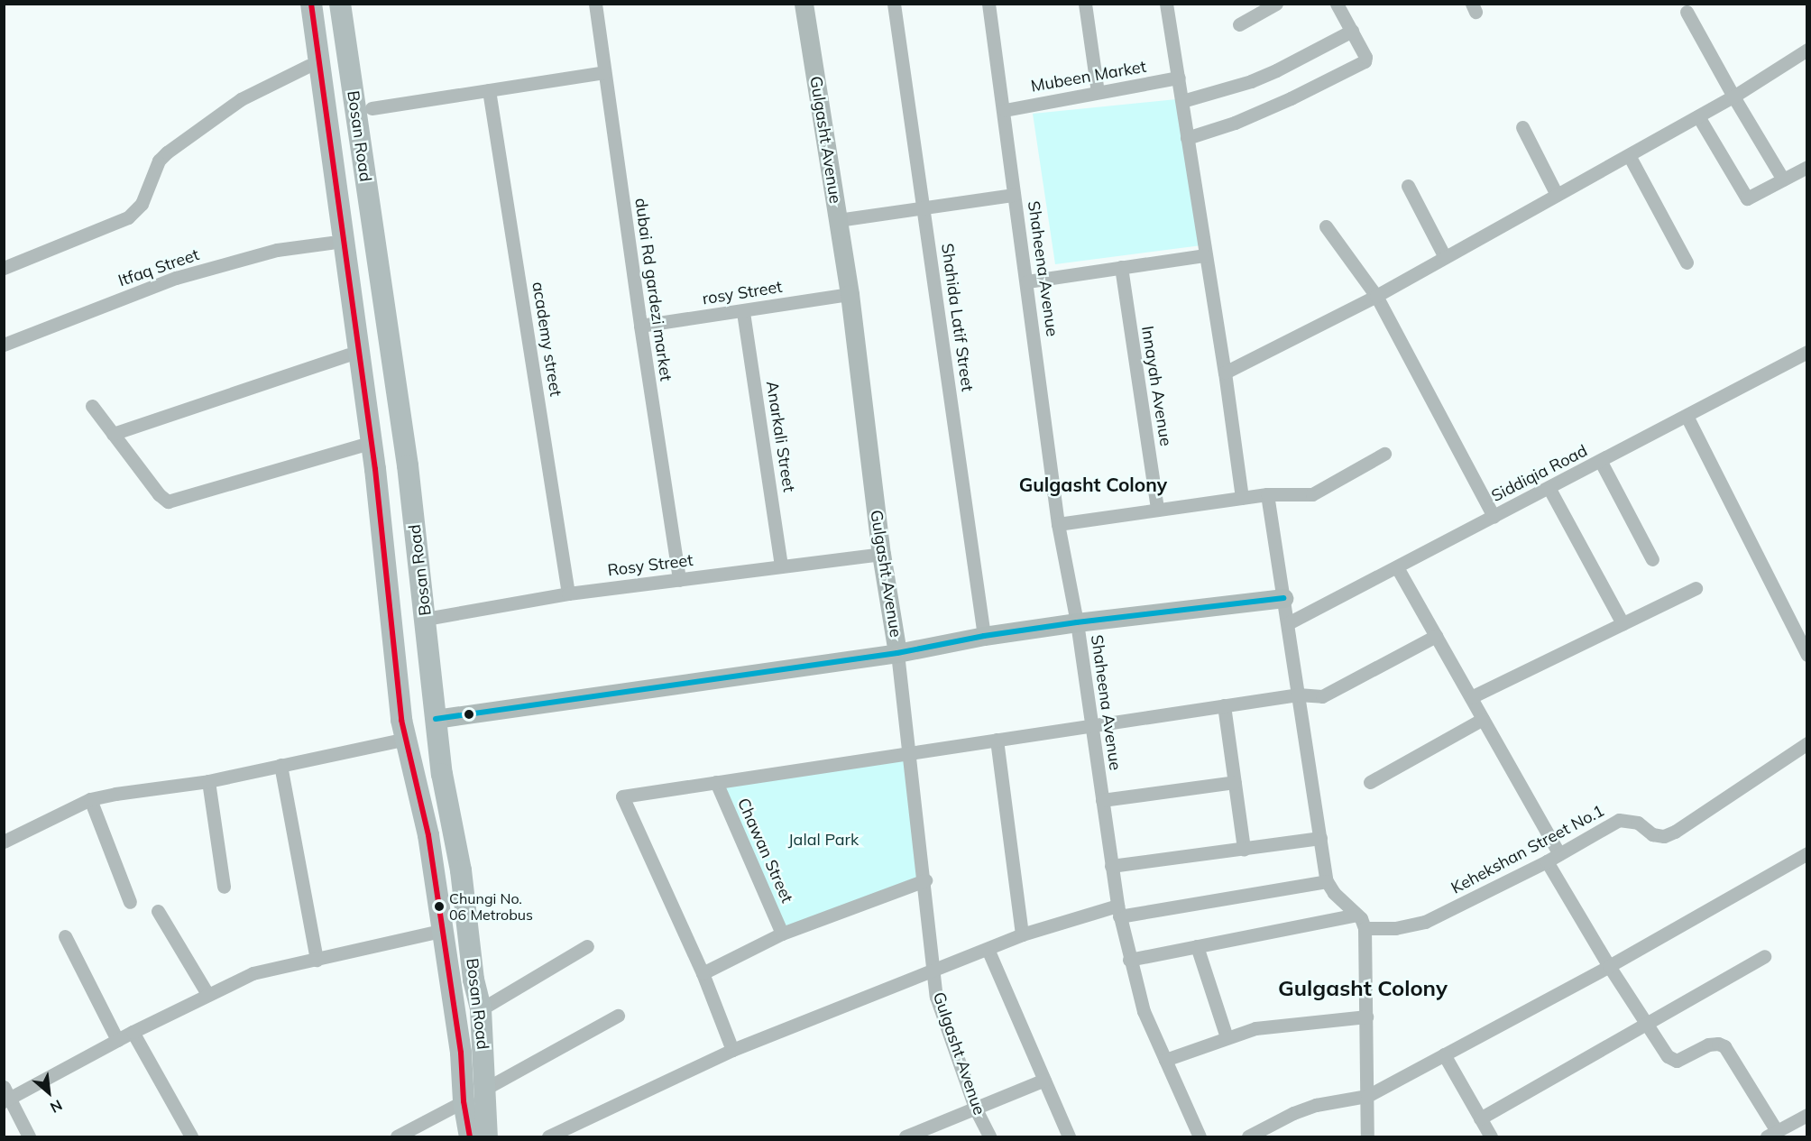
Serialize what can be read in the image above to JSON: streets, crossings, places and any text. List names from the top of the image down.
{
  "streets": {
    "main road": ["Bosan Road"],
    "street": [
      "Mubeen Market",
      "Gulgasht Avenue",
      "Itfaq Street",
      "Shaheena Avenue",
      "dubai Rd gardezi market",
      "rosy Street",
      "Shahida Latif Street",
      "academy street",
      "Innayah Avenue",
      "Anarkali Street",
      "Siddiqia Road",
      "Rosy Street",
      "Kehekshan Street No.1",
      "Chawan Street"
    ]
  },
  "crossings": [
    ["Mubeen Market", "Shaheena Avenue"],
    ["Bosan Road", "Itfaq Street"],
    ["Bosan Road", "Rosy Street"],
    ["Gulgasht Avenue", "rosy Street"],
    ["Gulgasht Avenue", "Rosy Street"],
    ["dubai Rd gardezi market", "rosy Street"],
    ["dubai Rd gardezi market", "Rosy Street"],
    ["rosy Street", "Anarkali Street"],
    ["academy street", "Rosy Street"],
    ["Anarkali Street", "Rosy Street"]
  ],
  "districts": ["Gulgasht Colony", "Gulgasht Colony"],
  "parks": ["Jalal Park"],
  "places": ["Chungi No. 06 Metrobus"],
  "north": "bottom right"
}
